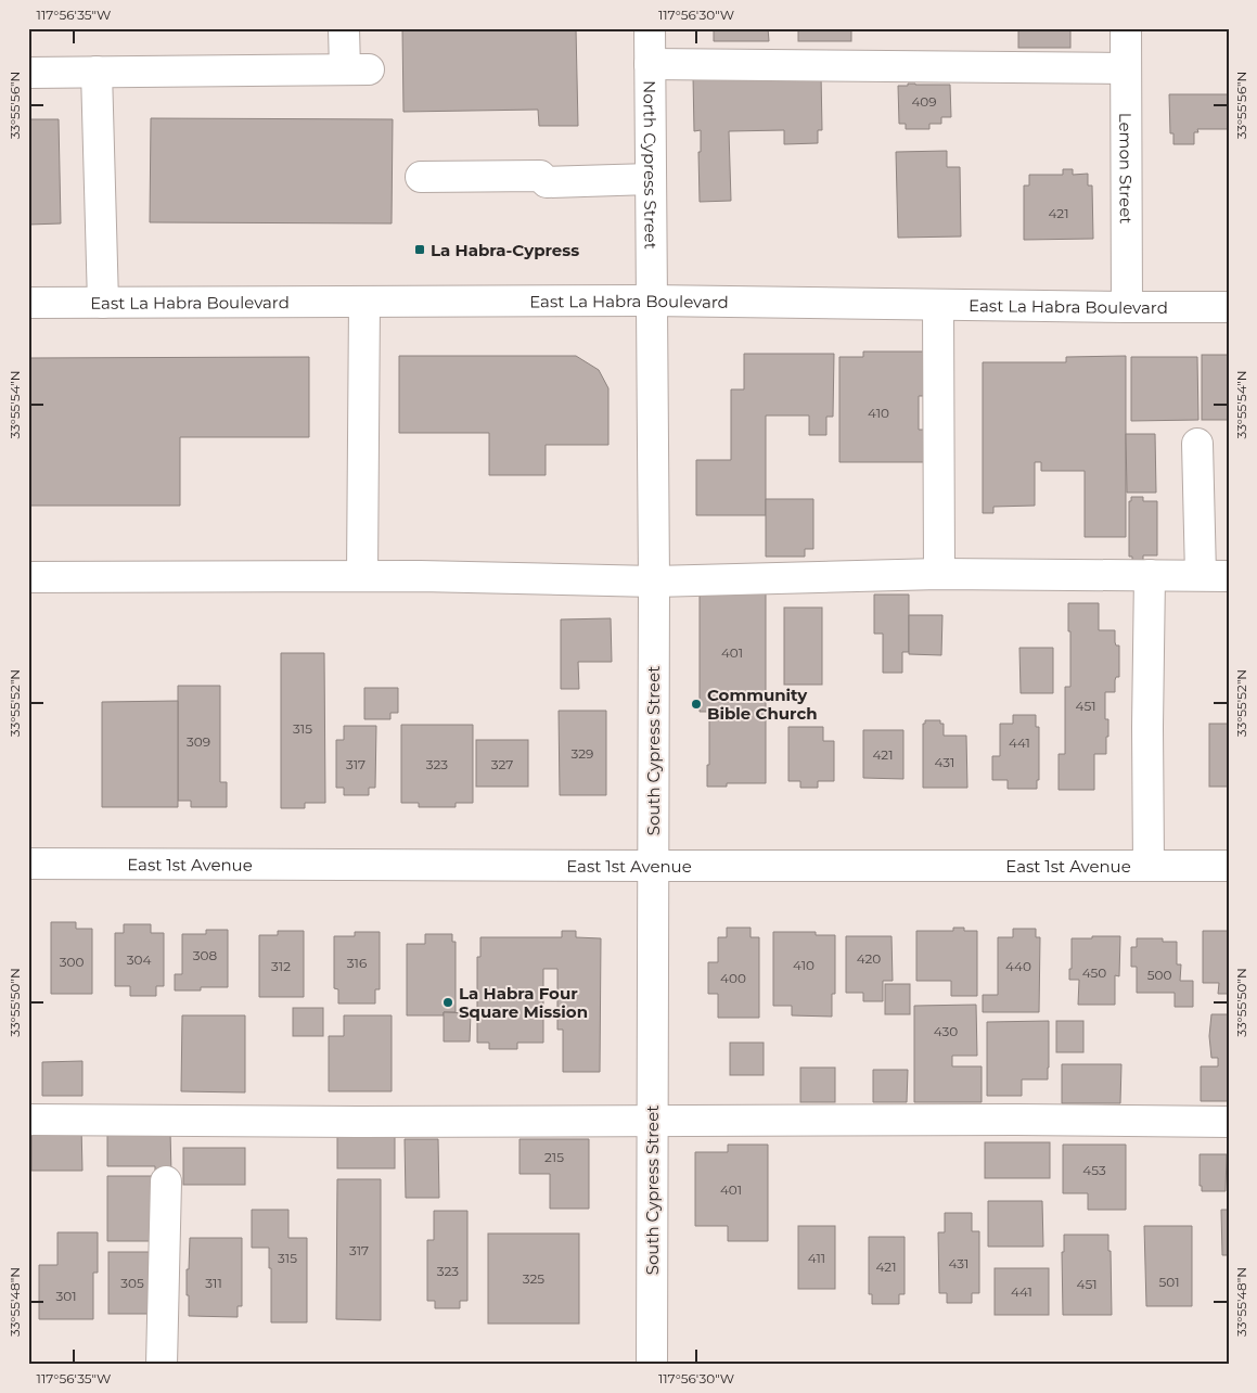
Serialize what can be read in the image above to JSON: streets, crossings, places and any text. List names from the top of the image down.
{
  "streets": {
    "street": [
      "North Cypress Street",
      "Lemon Street",
      "East La Habra Boulevard",
      "South Cypress Street",
      "East 1st Avenue"
    ]
  },
  "crossings": [
    ["North Cypress Street", "East La Habra Boulevard"],
    ["North Cypress Street", "South Cypress Street"],
    ["Lemon Street", "East La Habra Boulevard"],
    ["East La Habra Boulevard", "South Cypress Street"],
    ["South Cypress Street", "East 1st Avenue"]
  ],
  "places": {
    "transit": ["La Habra-Cypress"],
    "other": ["Community Bible Church", "La Habra Four Square Mission"]
  },
  "house_numbers": [
    "409",
    "421",
    "410",
    "401",
    "451",
    "315",
    "309",
    "441",
    "329",
    "421",
    "431",
    "317",
    "323",
    "327",
    "308",
    "420",
    "304",
    "300",
    "316",
    "410",
    "312",
    "440",
    "450",
    "500",
    "400",
    "430",
    "215",
    "453",
    "401",
    "317",
    "315",
    "411",
    "431",
    "421",
    "323",
    "325",
    "501",
    "305",
    "311",
    "451",
    "441",
    "301"
  ],
  "coordinates": [
    "117°56'35\"W",
    "117°56'30\"W",
    "33°55'56\"N",
    "33°55'54\"N",
    "33°55'52\"N",
    "33°55'50\"N",
    "33°55'48\"N"
  ]
}
